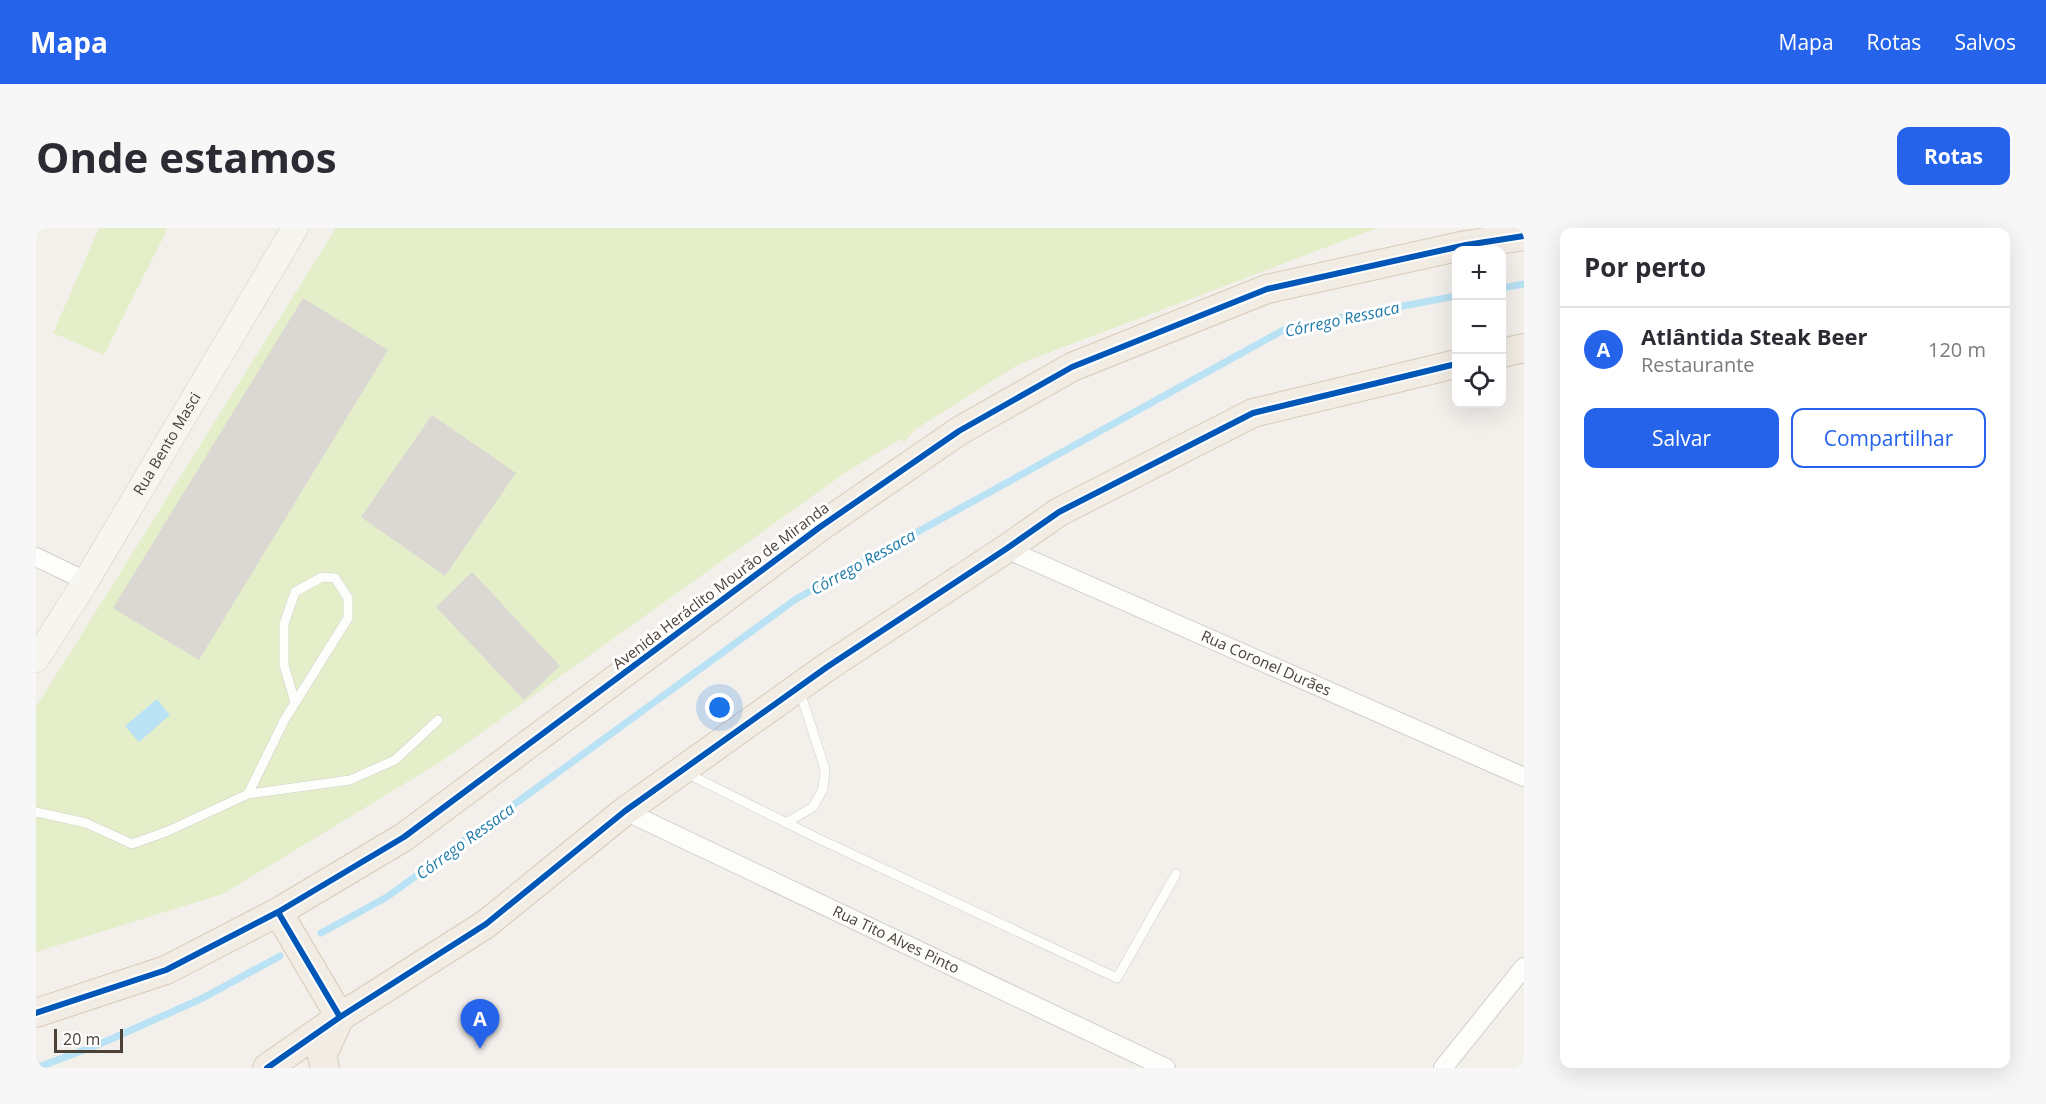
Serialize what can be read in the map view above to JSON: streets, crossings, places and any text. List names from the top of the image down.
{
  "streets": {
    "main road": ["Avenida Heráclito Mourão de Miranda"],
    "street": ["Rua Bento Masci", "Rua Coronel Durães", "Rua Tito Alves Pinto"]
  },
  "water": ["Córrego Ressaca"],
  "scale_bar": "20 m",
  "page": {
    "header": "Mapa",
    "nav": ["Mapa", "Rotas", "Salvos"],
    "buttons": [
      "Rotas",
      ["Salvar", "Compartilhar"]
    ],
    "title": "Onde estamos",
    "heading": "Por perto",
    "map_buttons": ["+", "−"],
    "list": [
      {
        "mark": "A",
        "name": "Atlântida Steak Beer",
        "note": "Restaurante",
        "value": "120 m"
      }
    ],
    "pins": "A",
    "scale": "20 m"
  }
}
